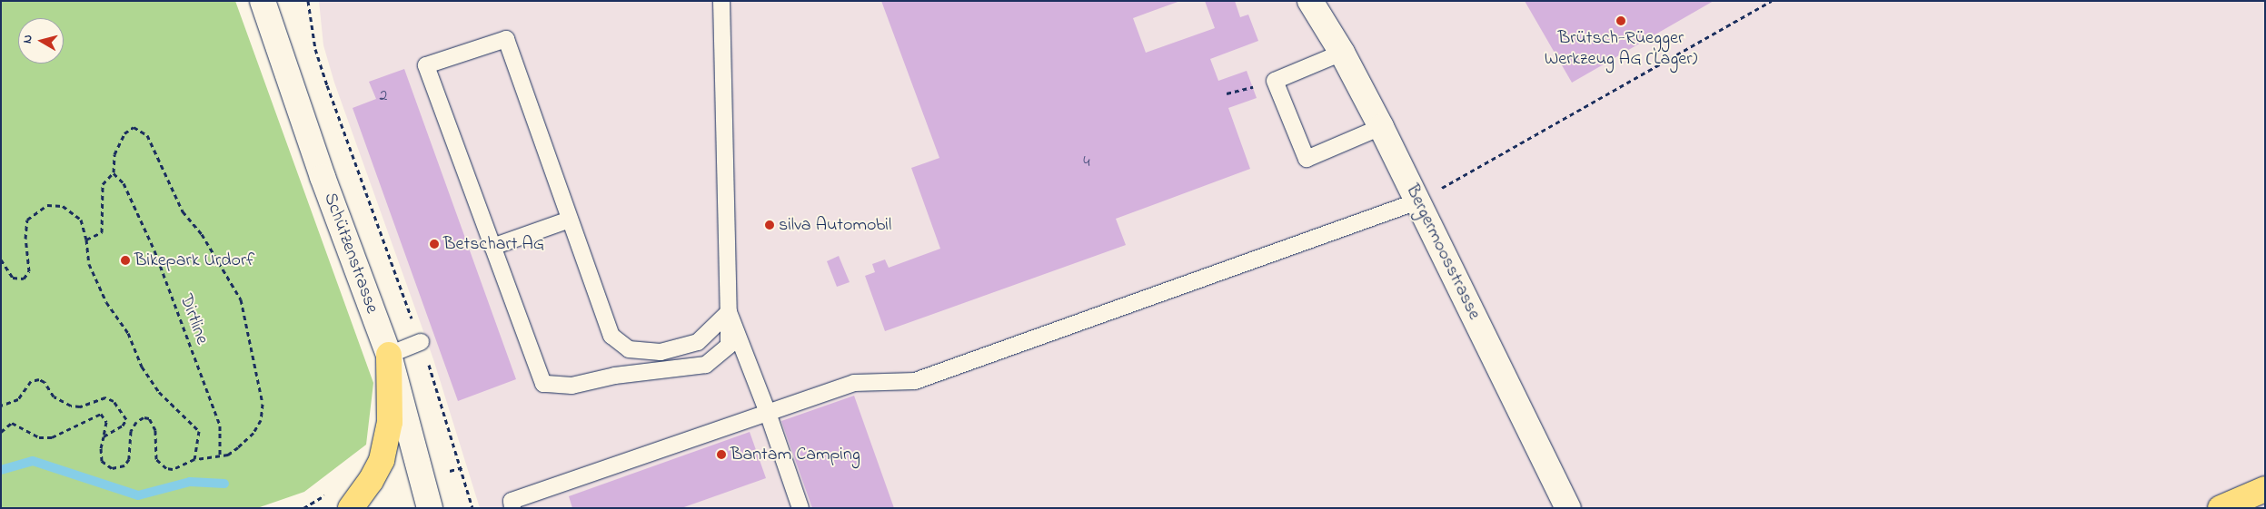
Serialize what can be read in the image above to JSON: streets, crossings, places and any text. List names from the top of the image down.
{
  "streets": {
    "main road": ["Bergermoosstrasse", "Schützenstrasse"],
    "path": ["Dirtline"]
  },
  "places": [
    "Brütsch-Rüegger Werkzeug AG (Lager)",
    "silva Automobil",
    "Betschart AG",
    "Bikepark Urdorf",
    "Bantam Camping"
  ],
  "house_numbers": ["2", "4"],
  "north": "left"
}
